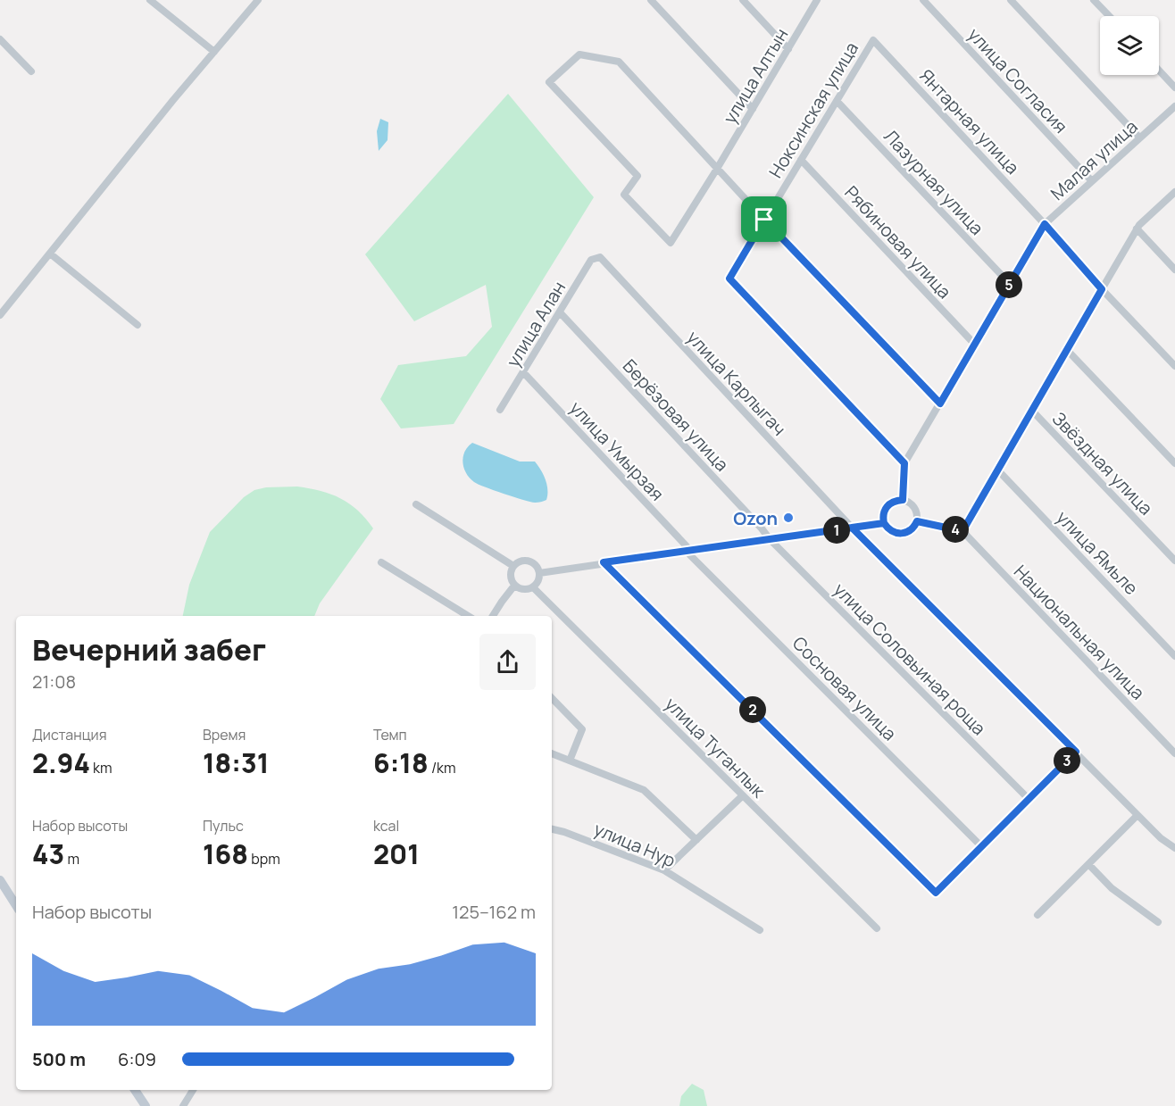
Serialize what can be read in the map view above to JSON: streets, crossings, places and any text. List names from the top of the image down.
{
  "streets": {
    "street": [
      "улица Алтын",
      "улица Согласия",
      "Ноксинская улица",
      "Янтарная улица",
      "Малая улица",
      "Лазурная улица",
      "Рябиновая улица",
      "улица Алан",
      "улица Карлыгач",
      "Берёзовая улица",
      "улица Умырзая",
      "Звёздная улица",
      "улица Ямьле",
      "Национальная улица",
      "улица Соловьиная роща",
      "Сосновая улица",
      "улица Туганлык",
      "улица Нур"
    ]
  },
  "crossings": [
    ["улица Согласия", "Малая улица"],
    ["Ноксинская улица", "Янтарная улица"],
    ["Ноксинская улица", "Лазурная улица"],
    ["Ноксинская улица", "Рябиновая улица"],
    ["Янтарная улица", "Малая улица"],
    ["улица Алан", "улица Карлыгач"],
    ["улица Алан", "Берёзовая улица"],
    ["улица Алан", "улица Умырзая"],
    ["Берёзовая улица", "улица Соловьиная роща"],
    ["улица Умырзая", "Сосновая улица"]
  ],
  "places": ["Ozon"],
  "page": {
    "pins": [
      "5",
      "4",
      "1",
      "2",
      "3"
    ],
    "heading": ["Вечерний забег", "21:08"],
    "stats": [
      ["Дистанция", "2.94 km"],
      ["Время", "18:31"],
      ["Темп", "6:18 /km"],
      ["Набор высоты", "43 m"],
      ["Пульс", "168 bpm"],
      ["kcal", "201"]
    ],
    "chart": ["Набор высоты", "125–162 m"],
    "list": [
      {
        "name": "500 m",
        "note": "6:09"
      }
    ]
  }
}
